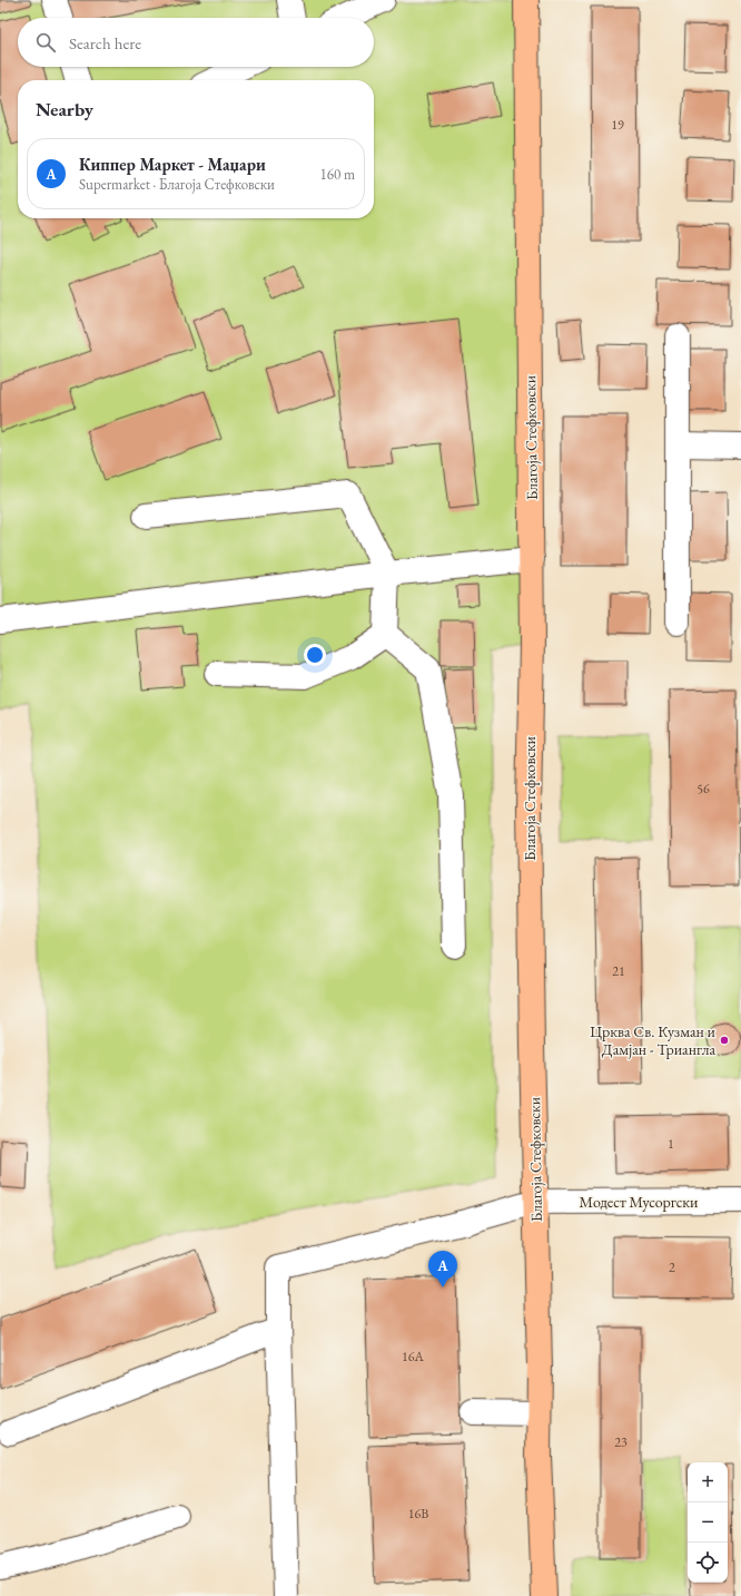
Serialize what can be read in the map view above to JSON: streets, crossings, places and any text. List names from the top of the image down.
{
  "streets": {
    "main road": ["Благоја Стефковски"],
    "street": ["Модест Мусоргски"]
  },
  "crossings": [
    ["Благоја Стефковски", "Модест Мусоргски"]
  ],
  "places": ["Црква Св. Кузман и Дамјан - Триангла"],
  "house_numbers": [
    "19",
    "56",
    "21",
    "1",
    "2",
    "16А",
    "23",
    "16B"
  ],
  "page": {
    "search": "Search here",
    "heading": "Nearby",
    "list": [
      {
        "mark": "A",
        "name": "Киппер Маркет - Маџари",
        "note": "Supermarket · Благоја Стефковски",
        "value": "160 m"
      }
    ],
    "pins": "A",
    "map_buttons": ["+", "−"]
  }
}
